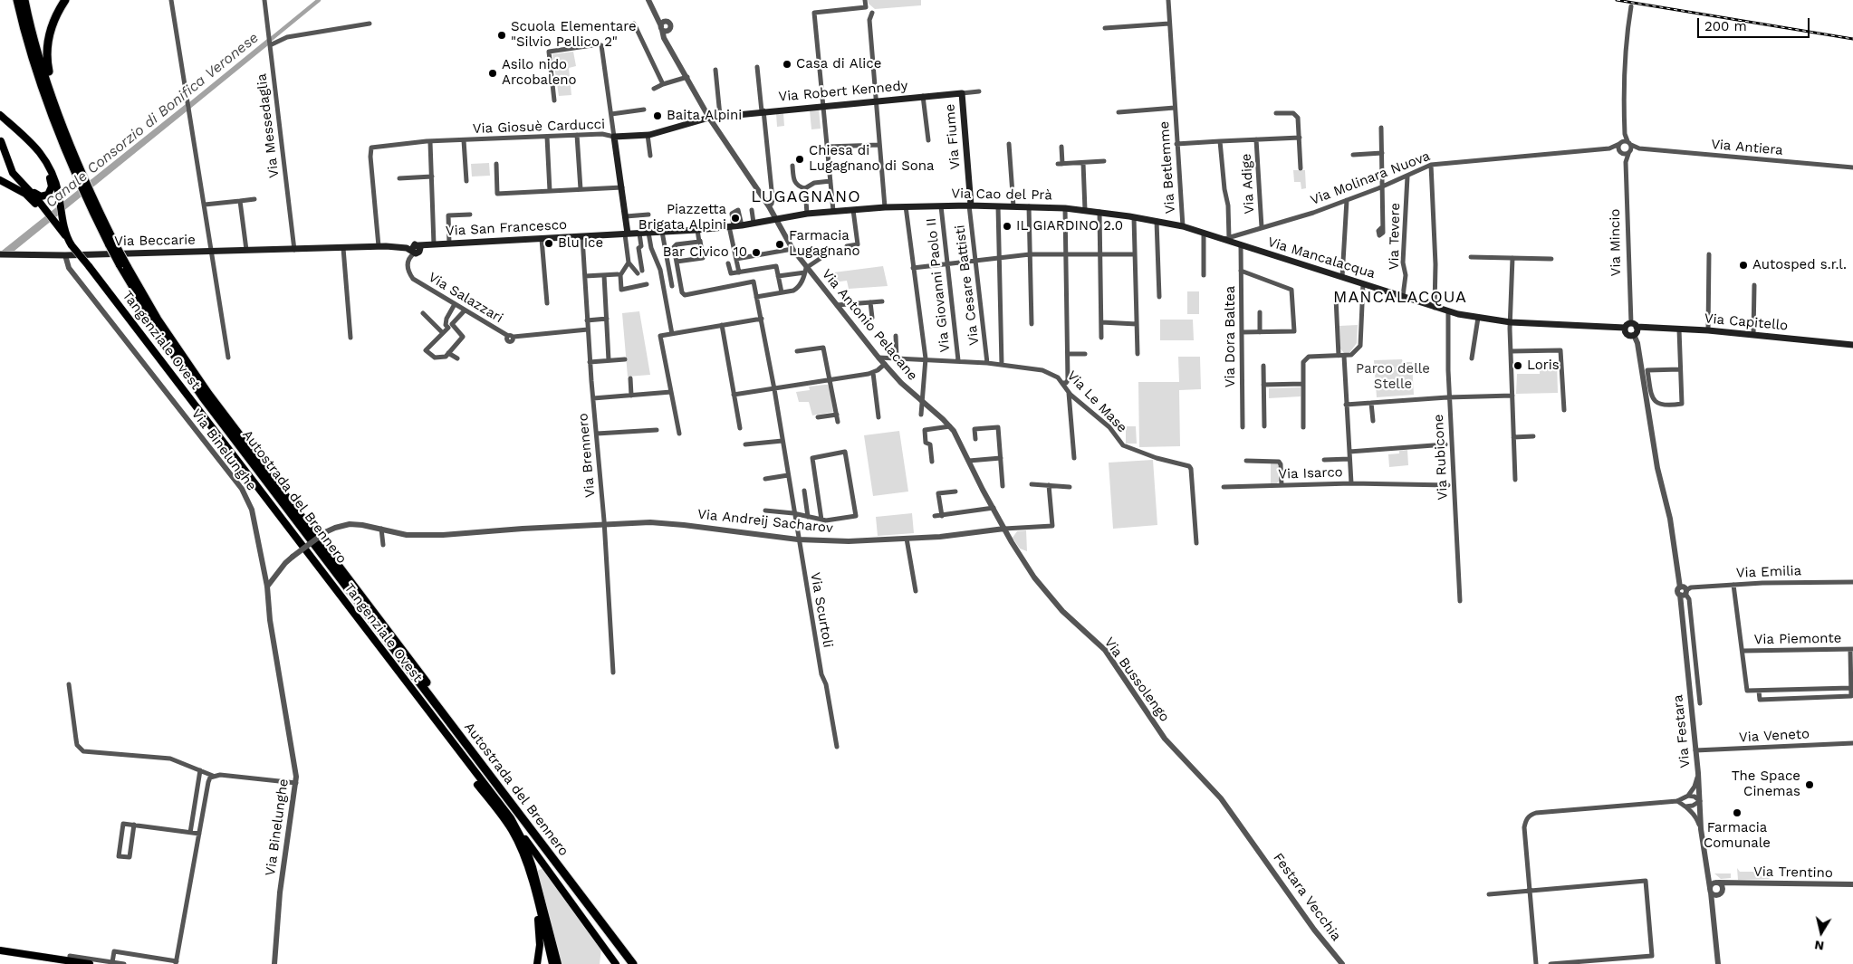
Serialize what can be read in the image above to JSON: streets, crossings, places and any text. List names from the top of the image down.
{
  "streets": {
    "highway": ["Autostrada del Brennero"],
    "main road": [
      "Via Robert Kennedy",
      "Via Fiume",
      "Via Cao del Prà",
      "Via San Francesco",
      "Via Beccarie",
      "Via Mancalacqua",
      "Via Capitello",
      "Tangenziale Ovest"
    ],
    "street": [
      "Via Messedaglia",
      "Via Giosuè Carducci",
      "Via Antiera",
      "Via Betlemme",
      "Via Molinara Nuova",
      "Via Adige",
      "Via Tevere",
      "Via Mincio",
      "Via Giovanni Paolo II",
      "Via Cesare Battisti",
      "Via Salazzari",
      "Via Antonio Pelacane",
      "Via Dora Baltea",
      "Via Le Mase",
      "Via Binelunghe",
      "Via Brennero",
      "Via Rubicone",
      "Via Isarco",
      "Via Andreij Sacharov",
      "Via Emilia",
      "Via Scurtoli",
      "Via Piemonte",
      "Via Bussolengo",
      "Via Festara",
      "Via Veneto",
      "Via Trentino",
      "Festara Vecchia"
    ]
  },
  "crossings": [
    ["Via Robert Kennedy", "Via Giosuè Carducci"],
    ["Via Robert Kennedy", "Via Fiume"],
    ["Via Robert Kennedy", "Via Antonio Pelacane"],
    ["Via Messedaglia", "Via Beccarie"],
    ["Via Giosuè Carducci", "Via San Francesco"],
    ["Via Fiume", "Via Cao del Prà"],
    ["Via Fiume", "Via Cesare Battisti"],
    ["Via Antiera", "Via Mincio"],
    ["Via Betlemme", "Via Cao del Prà"],
    ["Via Molinara Nuova", "Via Adige"],
    ["Via Molinara Nuova", "Via Cao del Prà"],
    ["Via Molinara Nuova", "Via Tevere"],
    ["Via Molinara Nuova", "Via Mincio"],
    ["Via Molinara Nuova", "Via Mancalacqua"],
    ["Via Cao del Prà", "Via San Francesco"],
    ["Via Cao del Prà", "Via Mancalacqua"],
    ["Via Cao del Prà", "Via Giovanni Paolo II"],
    ["Via Cao del Prà", "Via Cesare Battisti"],
    ["Via Cao del Prà", "Via Antonio Pelacane"],
    ["Via San Francesco", "Via Beccarie"],
    ["Via San Francesco", "Via Salazzari"],
    ["Via San Francesco", "Via Brennero"],
    ["Via Tevere", "Via Mancalacqua"],
    ["Via Beccarie", "Via Binelunghe"],
    ["Via Mincio", "Via Mancalacqua"],
    ["Via Mincio", "Via Capitello"],
    ["Via Mancalacqua", "Via Capitello"],
    ["Via Mancalacqua", "Via Dora Baltea"],
    ["Via Mancalacqua", "Via Rubicone"],
    ["Via Salazzari", "Via Brennero"],
    ["Via Antonio Pelacane", "Via Andreij Sacharov"],
    ["Via Antonio Pelacane", "Via Bussolengo"],
    ["Via Brennero", "Via Andreij Sacharov"],
    ["Via Andreij Sacharov", "Via Scurtoli"],
    ["Via Andreij Sacharov", "Via Bussolengo"],
    ["Via Emilia", "Via Festara"],
    ["Via Bussolengo", "Festara Vecchia"],
    ["Via Festara", "Via Veneto"],
    ["Via Festara", "Via Trentino"]
  ],
  "districts": ["LUGAGNANO", "MANCALACQUA"],
  "water": ["Canale Consorzio di Bonifica Veronese"],
  "parks": ["Parco delle Stelle"],
  "places": [
    "Scuola Elementare \"Silvio Pellico 2\"",
    "Casa di Alice",
    "Asilo nido Arcobaleno",
    "Baita Alpini",
    "Chiesa di Lugagnano di Sona",
    "Piazzetta Brigata Alpini",
    "IL GIARDINO 2.0",
    "Blu Ice",
    "Farmacia Lugagnano",
    "Bar Civico 10",
    "Autosped s.r.l.",
    "Loris",
    "The Space Cinemas",
    "Farmacia Comunale"
  ],
  "scale_bar": "200 m",
  "north": "bottom"
}
